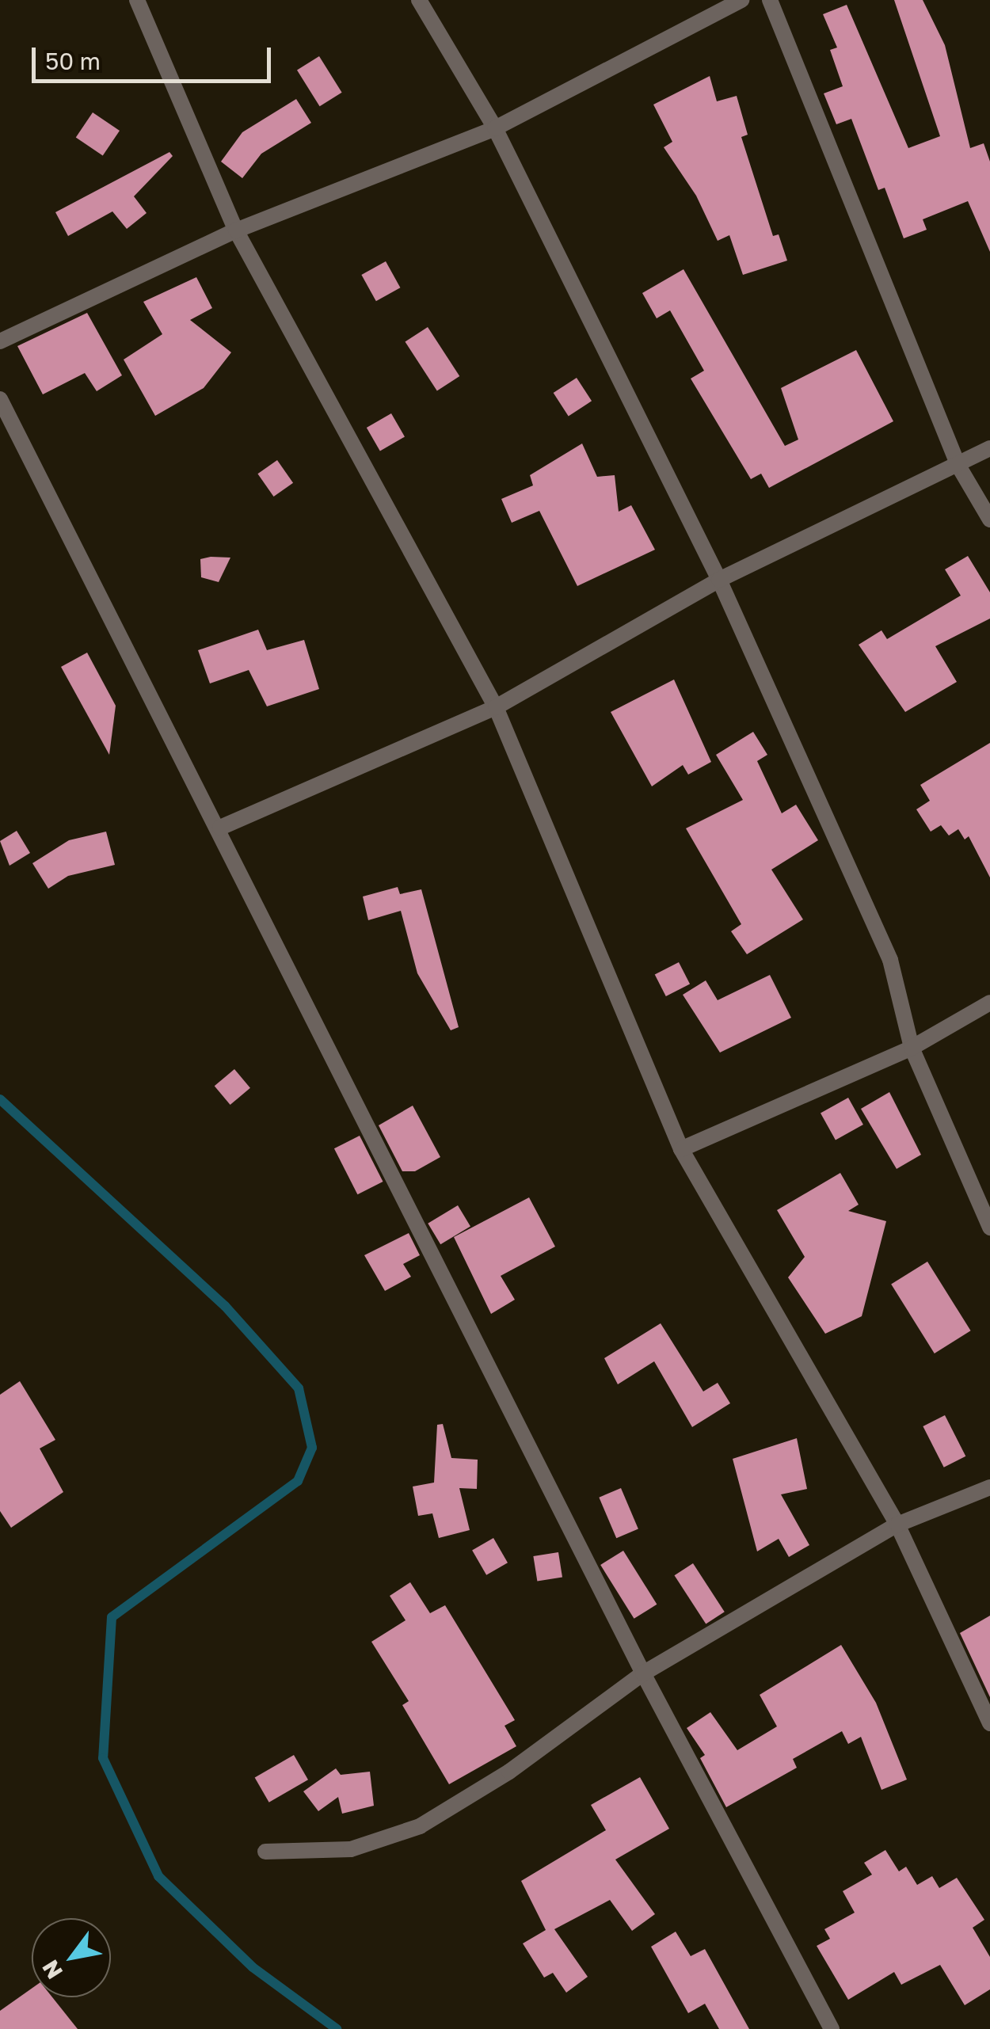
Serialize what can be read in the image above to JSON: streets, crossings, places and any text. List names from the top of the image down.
{
  "scale_bar": "50 m",
  "north": "bottom left"
}
